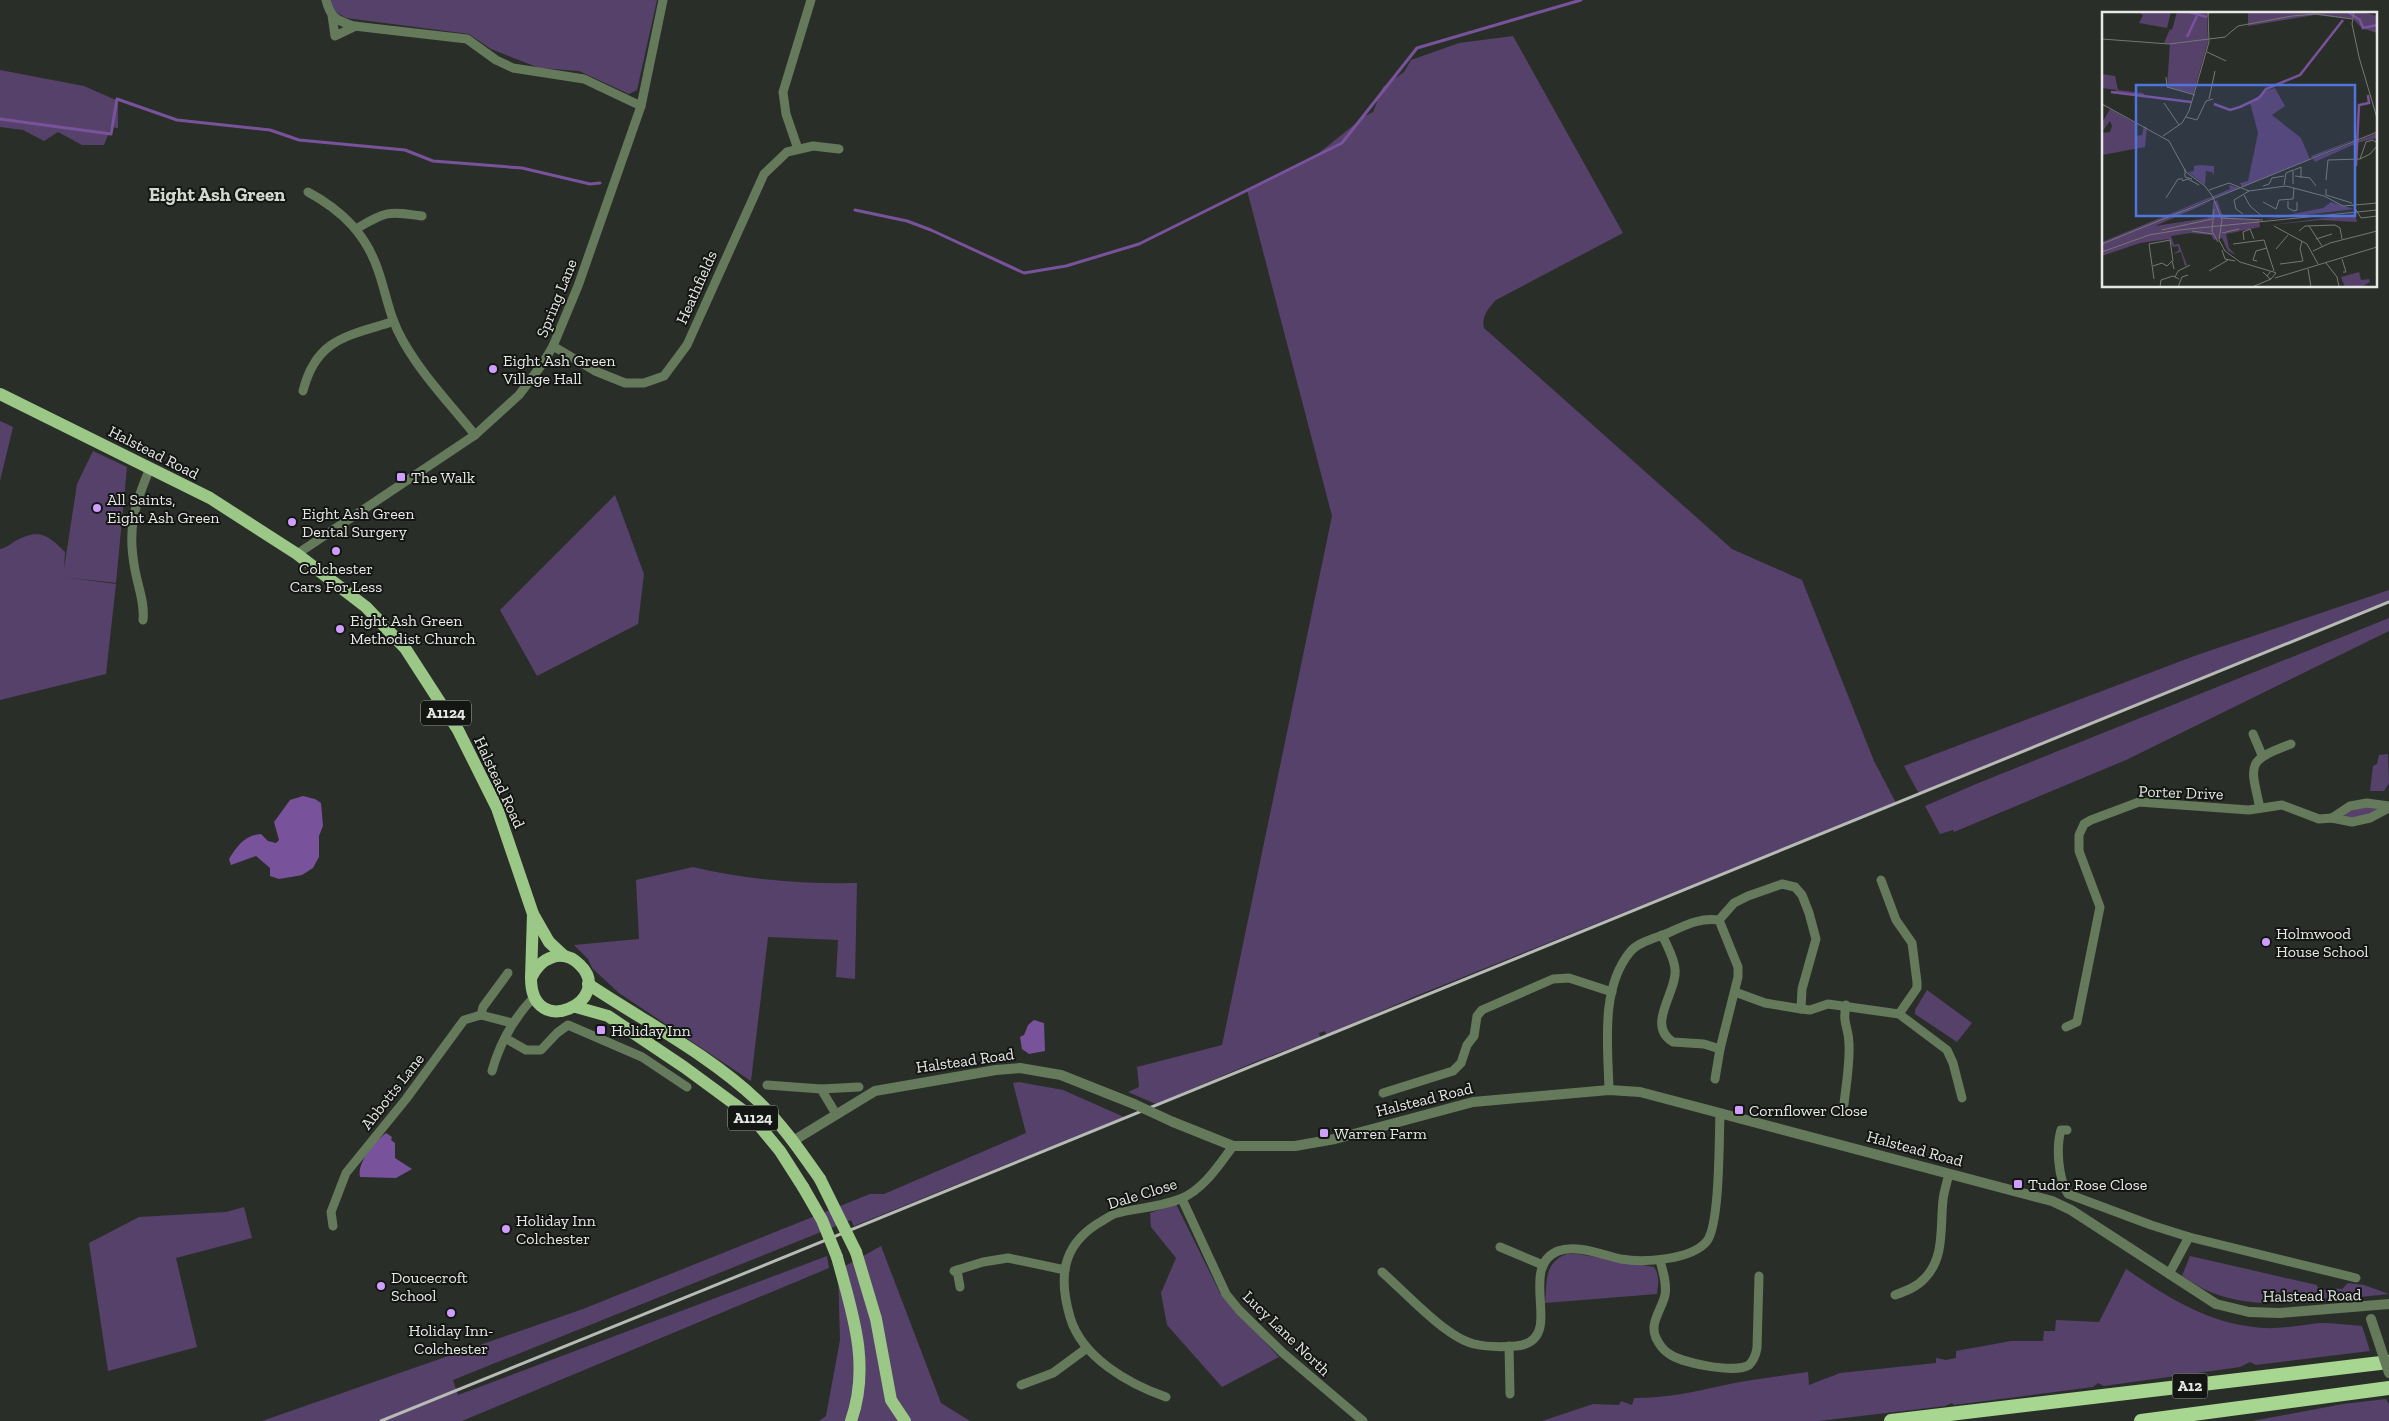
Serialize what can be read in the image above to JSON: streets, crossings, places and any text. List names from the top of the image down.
{
  "streets": {
    "highway": ["A12"],
    "main road": ["Halstead Road", "A1124"],
    "street": [
      "Heathfields",
      "Spring Lane",
      "Porter Drive",
      "Abbotts Lane",
      "Dale Close",
      "Lucy Lane North"
    ]
  },
  "crossings": [
    ["Heathfields", "Spring Lane"],
    ["Spring Lane", "Halstead Road"],
    ["Halstead Road", "A1124"],
    ["Halstead Road", "Dale Close"],
    ["Dale Close", "Lucy Lane North"]
  ],
  "districts": ["Eight Ash Green"],
  "places": {
    "other": [
      "Eight Ash Green Village Hall",
      "All Saints, Eight Ash Green",
      "Eight Ash Green Dental Surgery",
      "Colchester Cars For Less",
      "Eight Ash Green Methodist Church",
      "Holmwood House School",
      "Holiday Inn Colchester",
      "Doucecroft School",
      "Holiday Inn- Colchester"
    ],
    "transit": [
      "The Walk",
      "Holiday Inn",
      "Cornflower Close",
      "Warren Farm",
      "Tudor Rose Close"
    ]
  }
}
